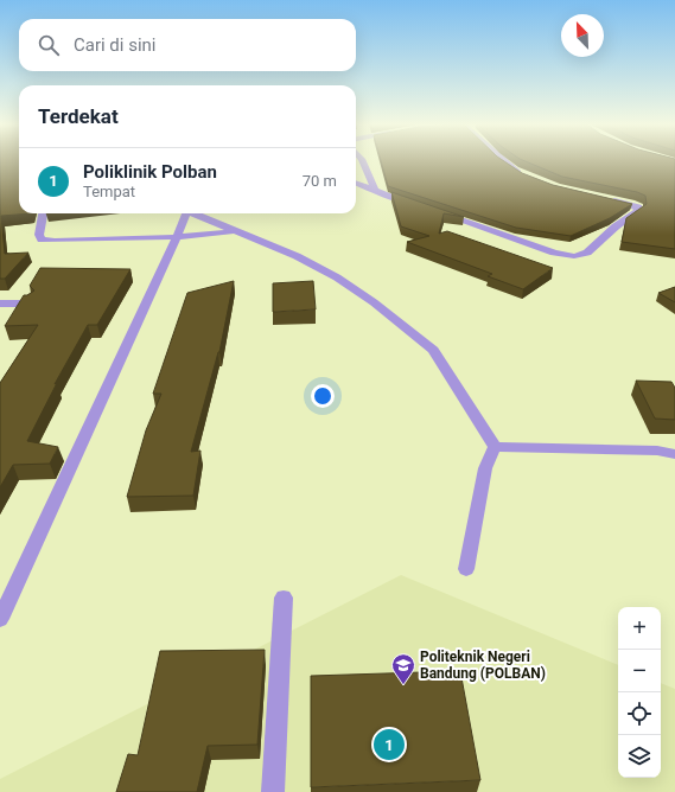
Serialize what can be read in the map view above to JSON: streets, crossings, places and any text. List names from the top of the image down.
{
  "places": {
    "school or university": ["Politeknik Negeri Bandung (POLBAN)"]
  },
  "north": "top left",
  "page": {
    "search": "Cari di sini",
    "heading": "Terdekat",
    "list": [
      {
        "mark": "1",
        "name": "Poliklinik Polban",
        "note": "Tempat",
        "value": "70 m"
      }
    ],
    "map_buttons": ["+", "−"],
    "pins": "1"
  }
}
